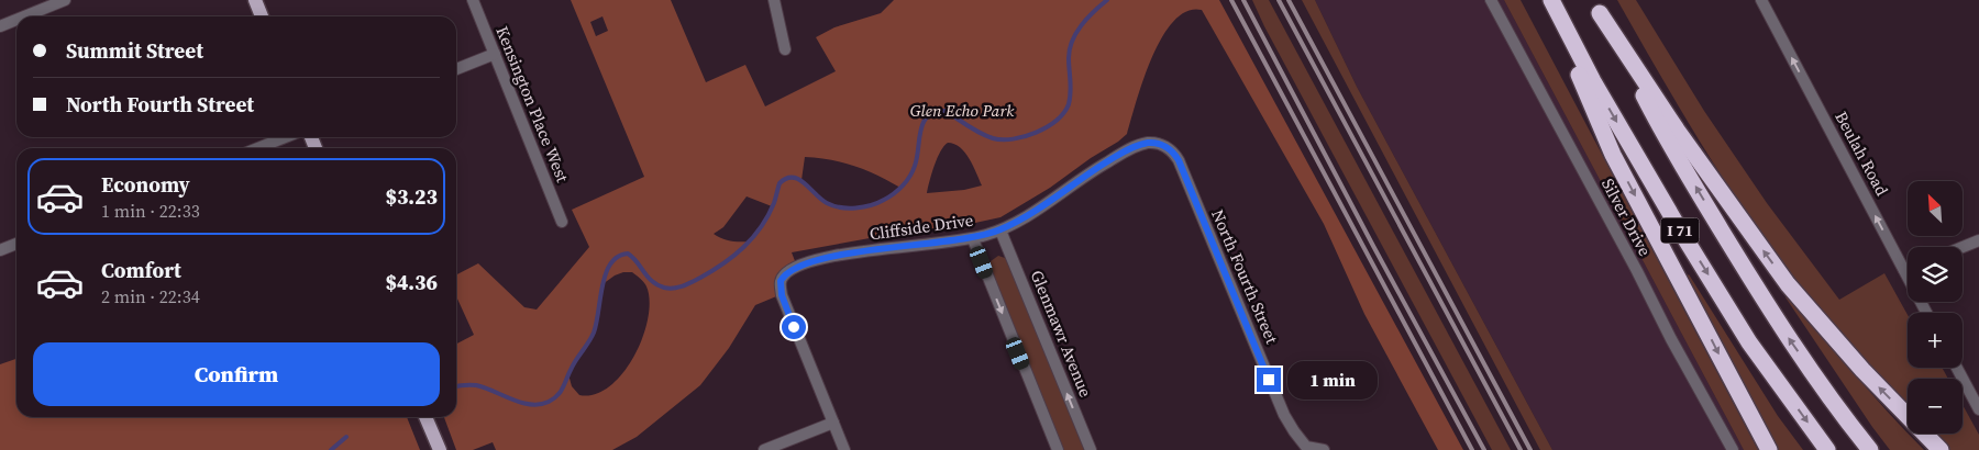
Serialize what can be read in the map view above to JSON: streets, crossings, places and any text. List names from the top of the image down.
{
  "streets": {
    "highway": ["I 71"],
    "street": [
      "Kensington Place West",
      "Beulah Road",
      "Silver Drive",
      "Cliffside Drive",
      "North Fourth Street",
      "Glenmawr Avenue"
    ]
  },
  "crossings": [
    ["Cliffside Drive", "North Fourth Street"],
    ["Cliffside Drive", "Glenmawr Avenue"]
  ],
  "one_way": ["Beulah Road"],
  "parks": ["Glen Echo Park"],
  "north": "top left",
  "page": {
    "banner": ["Summit Street", "North Fourth Street"],
    "list": [
      {
        "name": "Economy",
        "note": "1 min · 22:33",
        "value": "$3.23"
      },
      {
        "name": "Comfort",
        "note": "2 min · 22:34",
        "value": "$4.36"
      }
    ],
    "map_buttons": ["+", "−"],
    "buttons": "Confirm",
    "bubble": "1 min"
  }
}
